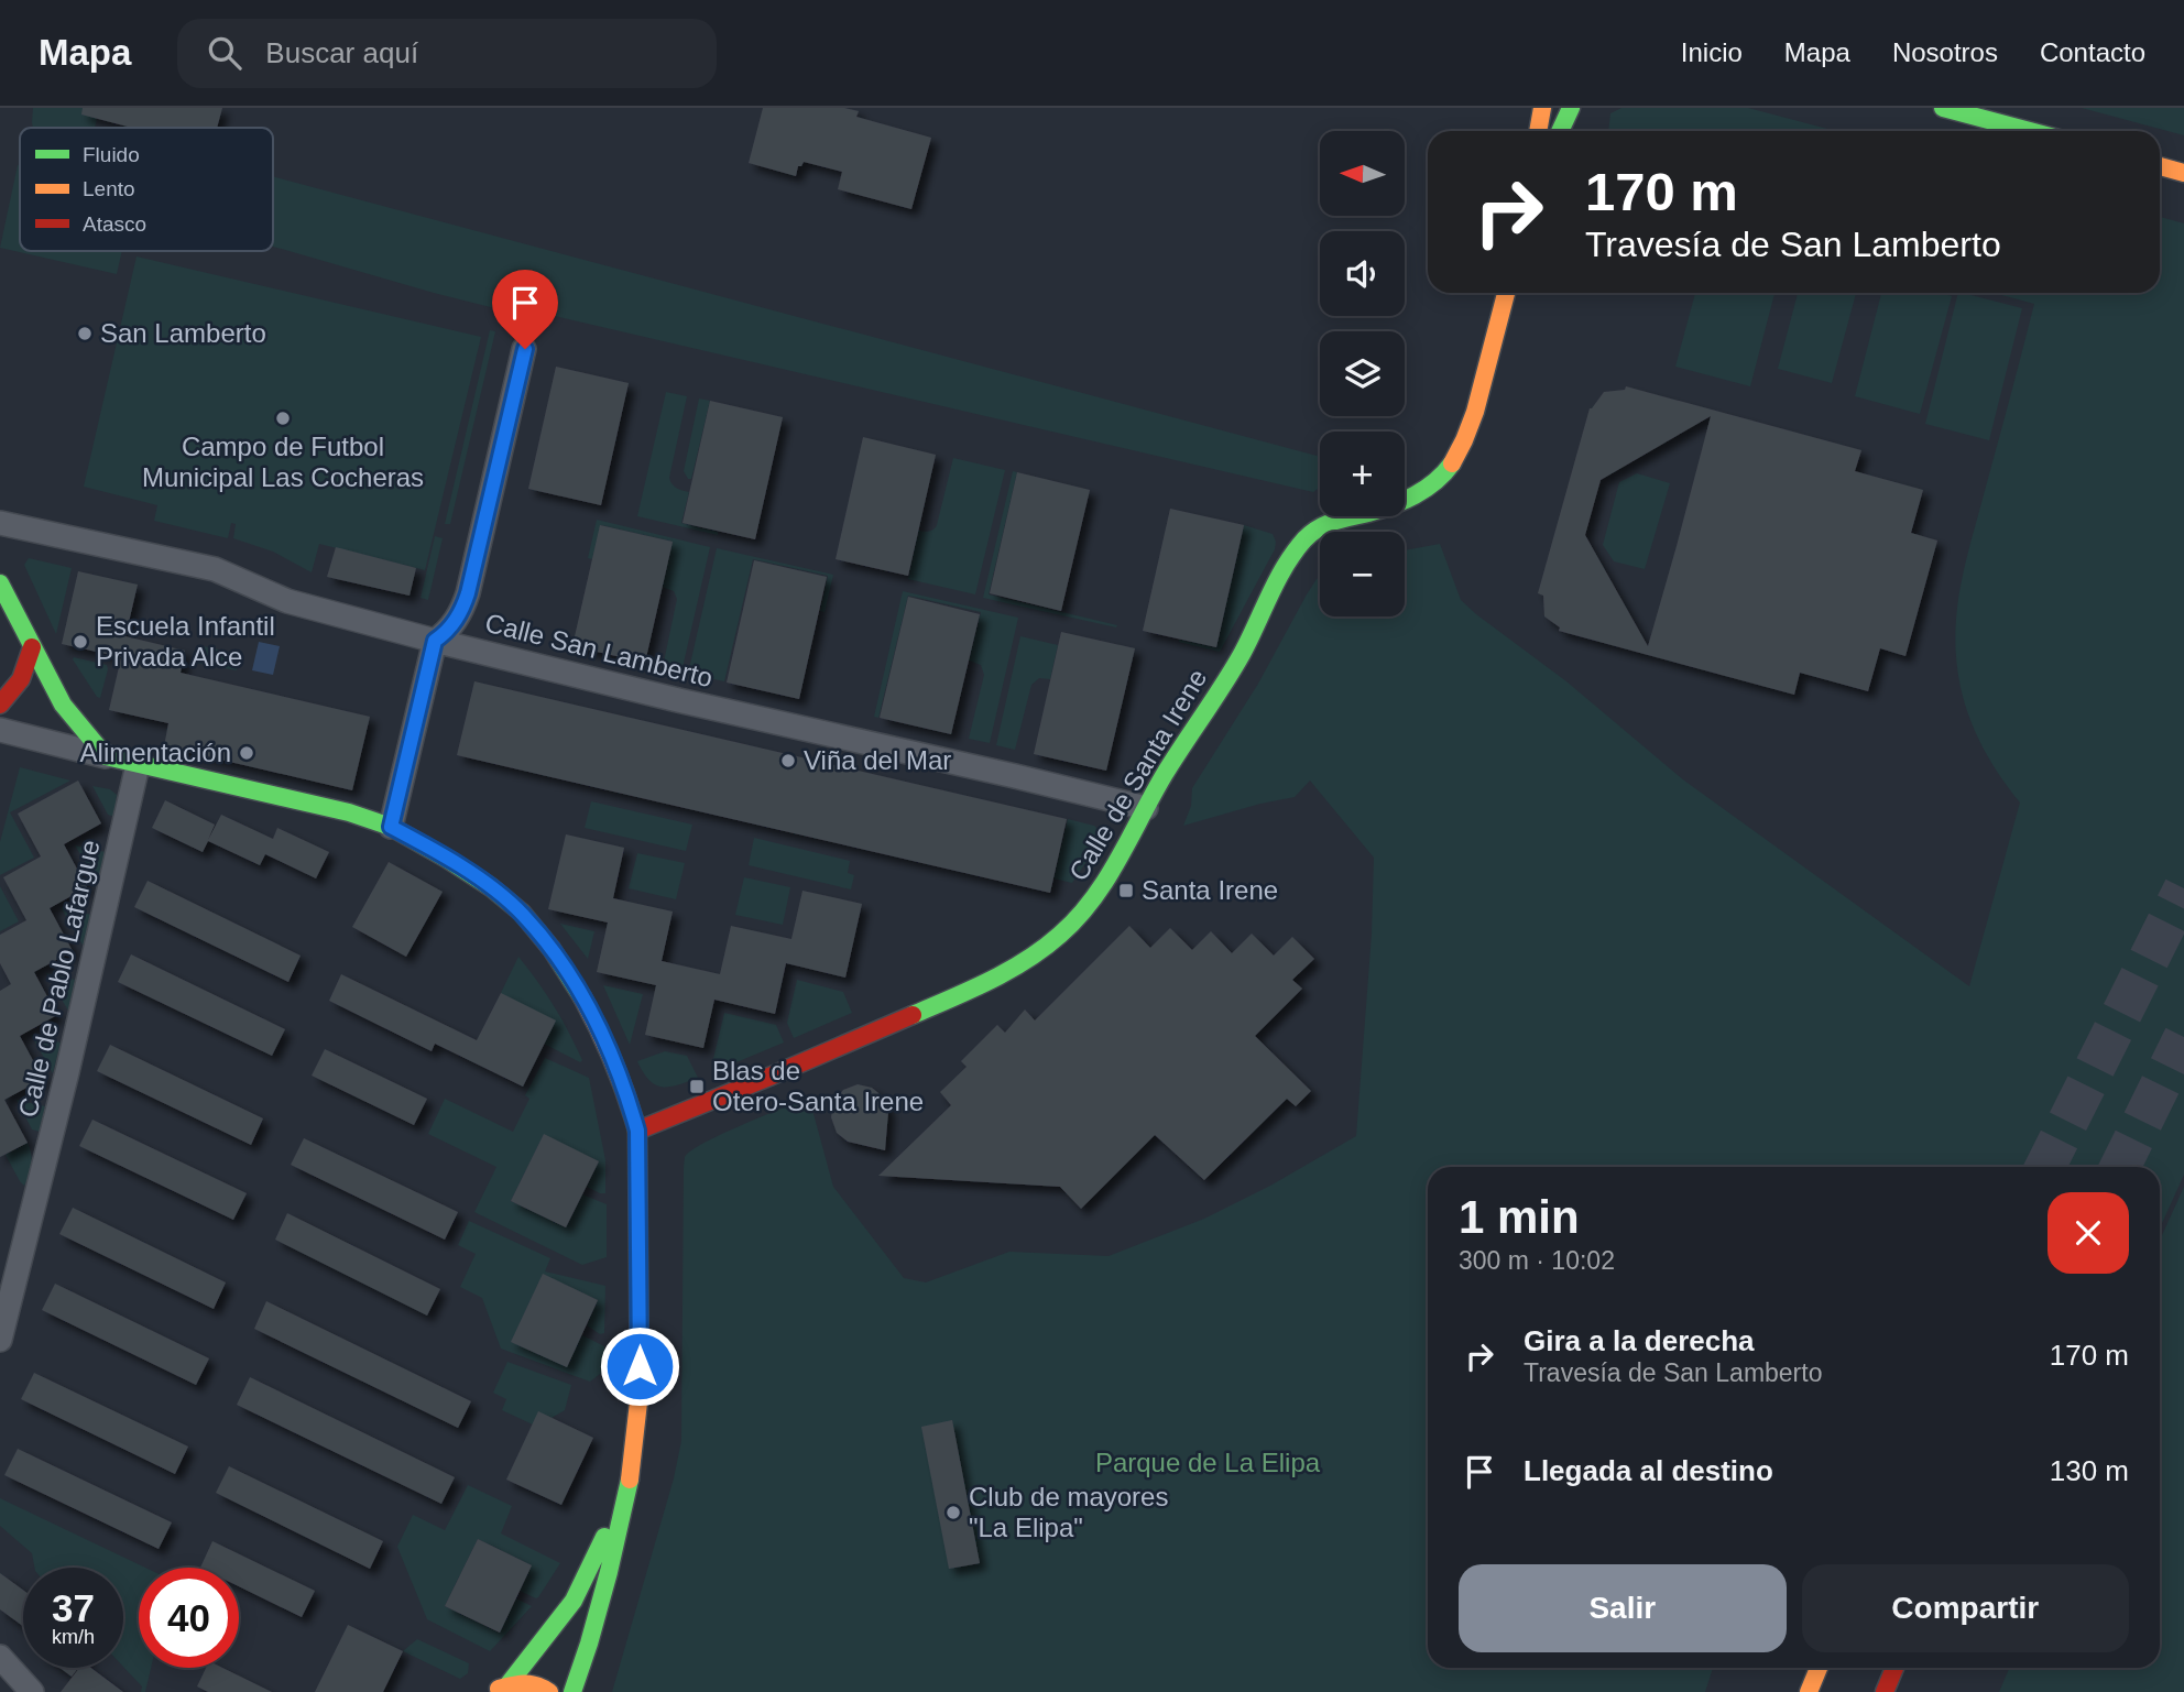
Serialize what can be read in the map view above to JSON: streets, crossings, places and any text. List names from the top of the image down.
{
  "streets": {
    "main road": ["Calle de Santa Irene"],
    "street": ["Calle San Lamberto", "Calle de Pablo Lafargue"]
  },
  "crossings": [
    ["Calle San Lamberto", "Calle de Santa Irene"]
  ],
  "parks": ["Parque de La Elipa"],
  "places": {
    "other": [
      "San Lamberto",
      "Campo de Futbol Municipal Las Cocheras",
      "Escuela Infantil Privada Alce",
      "Alimentación",
      "Viña del Mar",
      "Club de mayores \"La Elipa\""
    ],
    "transit": ["Santa Irene", "Blas de Otero-Santa Irene"]
  },
  "legend": ["Fluido", "Lento", "Atasco"],
  "north": "left",
  "page": {
    "header": "Mapa",
    "search": "Buscar aquí",
    "nav": [
      "Inicio",
      "Mapa",
      "Nosotros",
      "Contacto"
    ],
    "map_buttons": ["+", "−"],
    "turn": ["170 m", "Travesía de San Lamberto"],
    "heading": ["1 min", "300 m · 10:02"],
    "list": [
      {
        "name": "Gira a la derecha",
        "note": "Travesía de San Lamberto",
        "value": "170 m"
      },
      {
        "name": "Llegada al destino",
        "value": "130 m"
      }
    ],
    "buttons": ["Salir", "Compartir"],
    "speed": "37 km/h",
    "limit": "40"
  }
}
